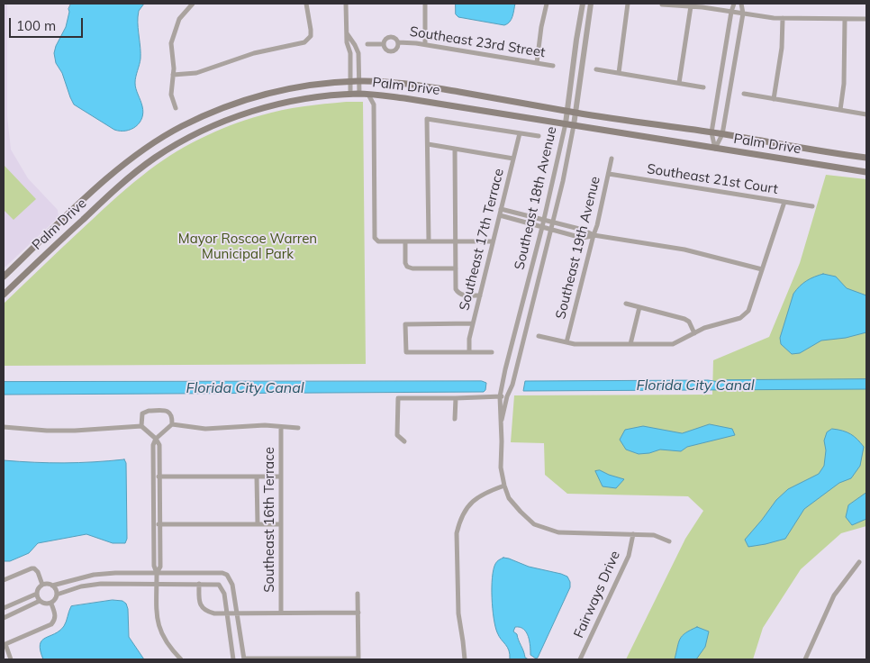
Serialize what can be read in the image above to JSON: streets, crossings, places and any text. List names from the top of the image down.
{
  "streets": {
    "main road": ["Palm Drive"],
    "street": [
      "Southeast 23rd Street",
      "Southeast 21st Court",
      "Southeast 18th Avenue",
      "Southeast 17th Terrace",
      "Southeast 19th Avenue",
      "Southeast 16th Terrace",
      "Fairways Drive"
    ]
  },
  "crossings": [
    ["Palm Drive", "Southeast 18th Avenue"],
    ["Southeast 21st Court", "Southeast 19th Avenue"],
    ["Southeast 18th Avenue", "Fairways Drive"]
  ],
  "water": ["Florida City Canal"],
  "parks": ["Mayor Roscoe Warren Municipal Park"],
  "scale_bar": "100 m"
}
